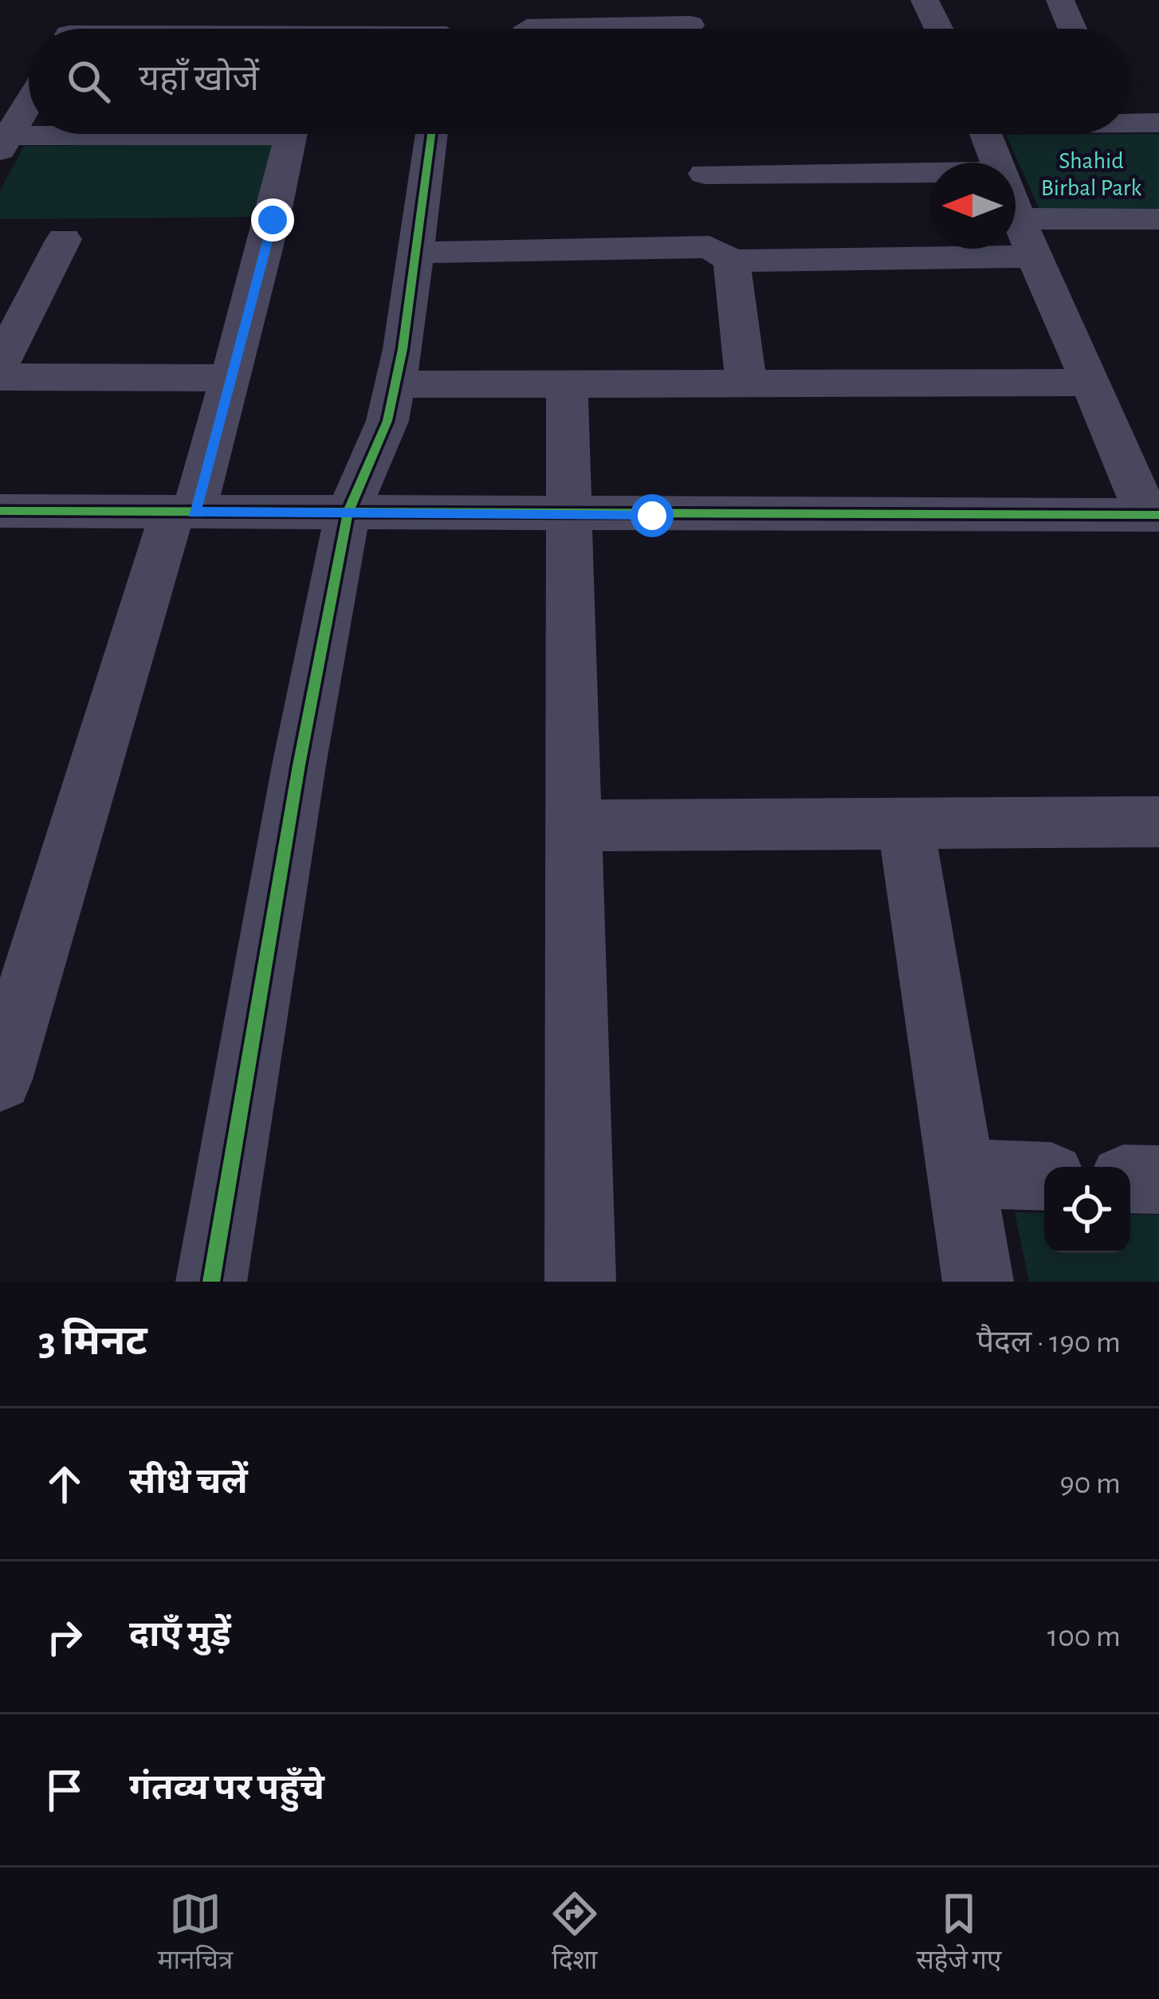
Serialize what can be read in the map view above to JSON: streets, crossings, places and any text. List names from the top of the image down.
{
  "parks": ["Shahid Birbal Park"],
  "north": "left",
  "page": {
    "search": "यहाँ खोजें",
    "heading": ["3 मिनट", "पैदल · 190 m"],
    "list": [
      ["सीधे चलें", "90 m"],
      ["दाएँ मुड़ें", "100 m"],
      "गंतव्य पर पहुँचे"
    ],
    "nav": ["मानचित्र", "दिशा", "सहेजे गए"]
  }
}
